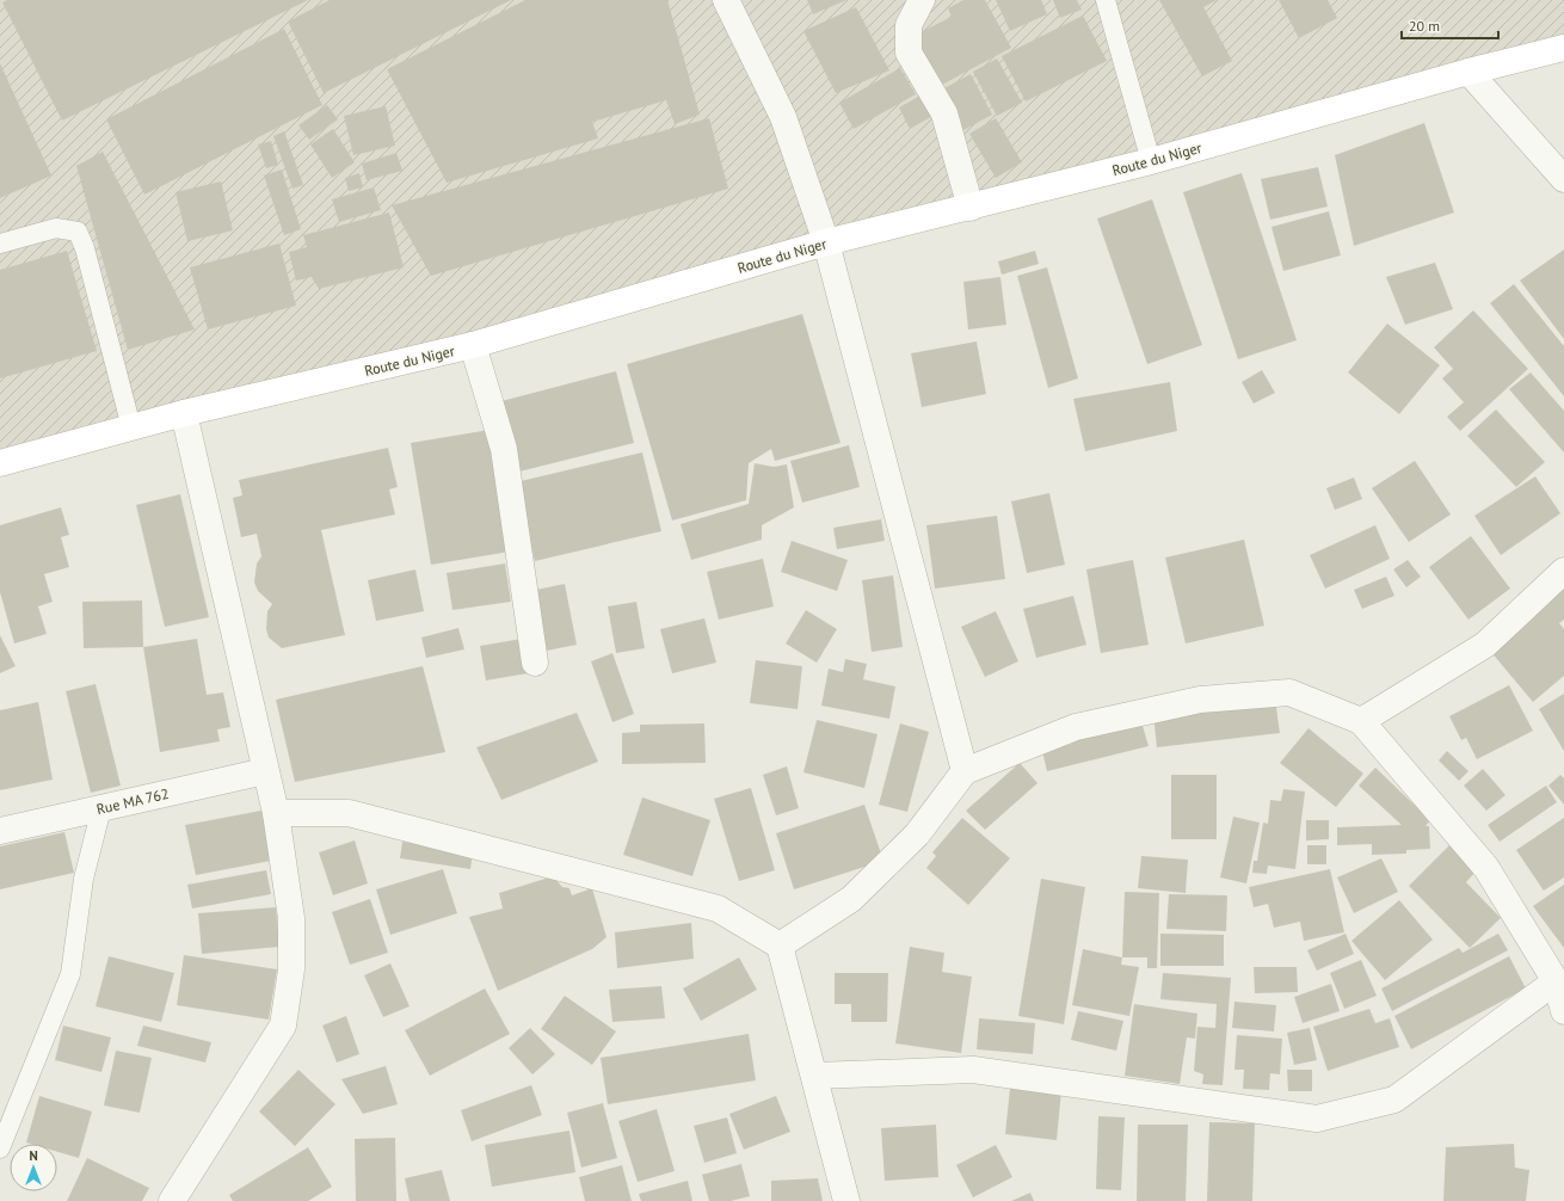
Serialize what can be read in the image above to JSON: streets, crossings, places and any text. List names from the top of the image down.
{
  "streets": {
    "main road": ["Route du Niger"],
    "street": ["Rue MA 762"]
  },
  "scale_bar": "20 m",
  "north": "top"
}
